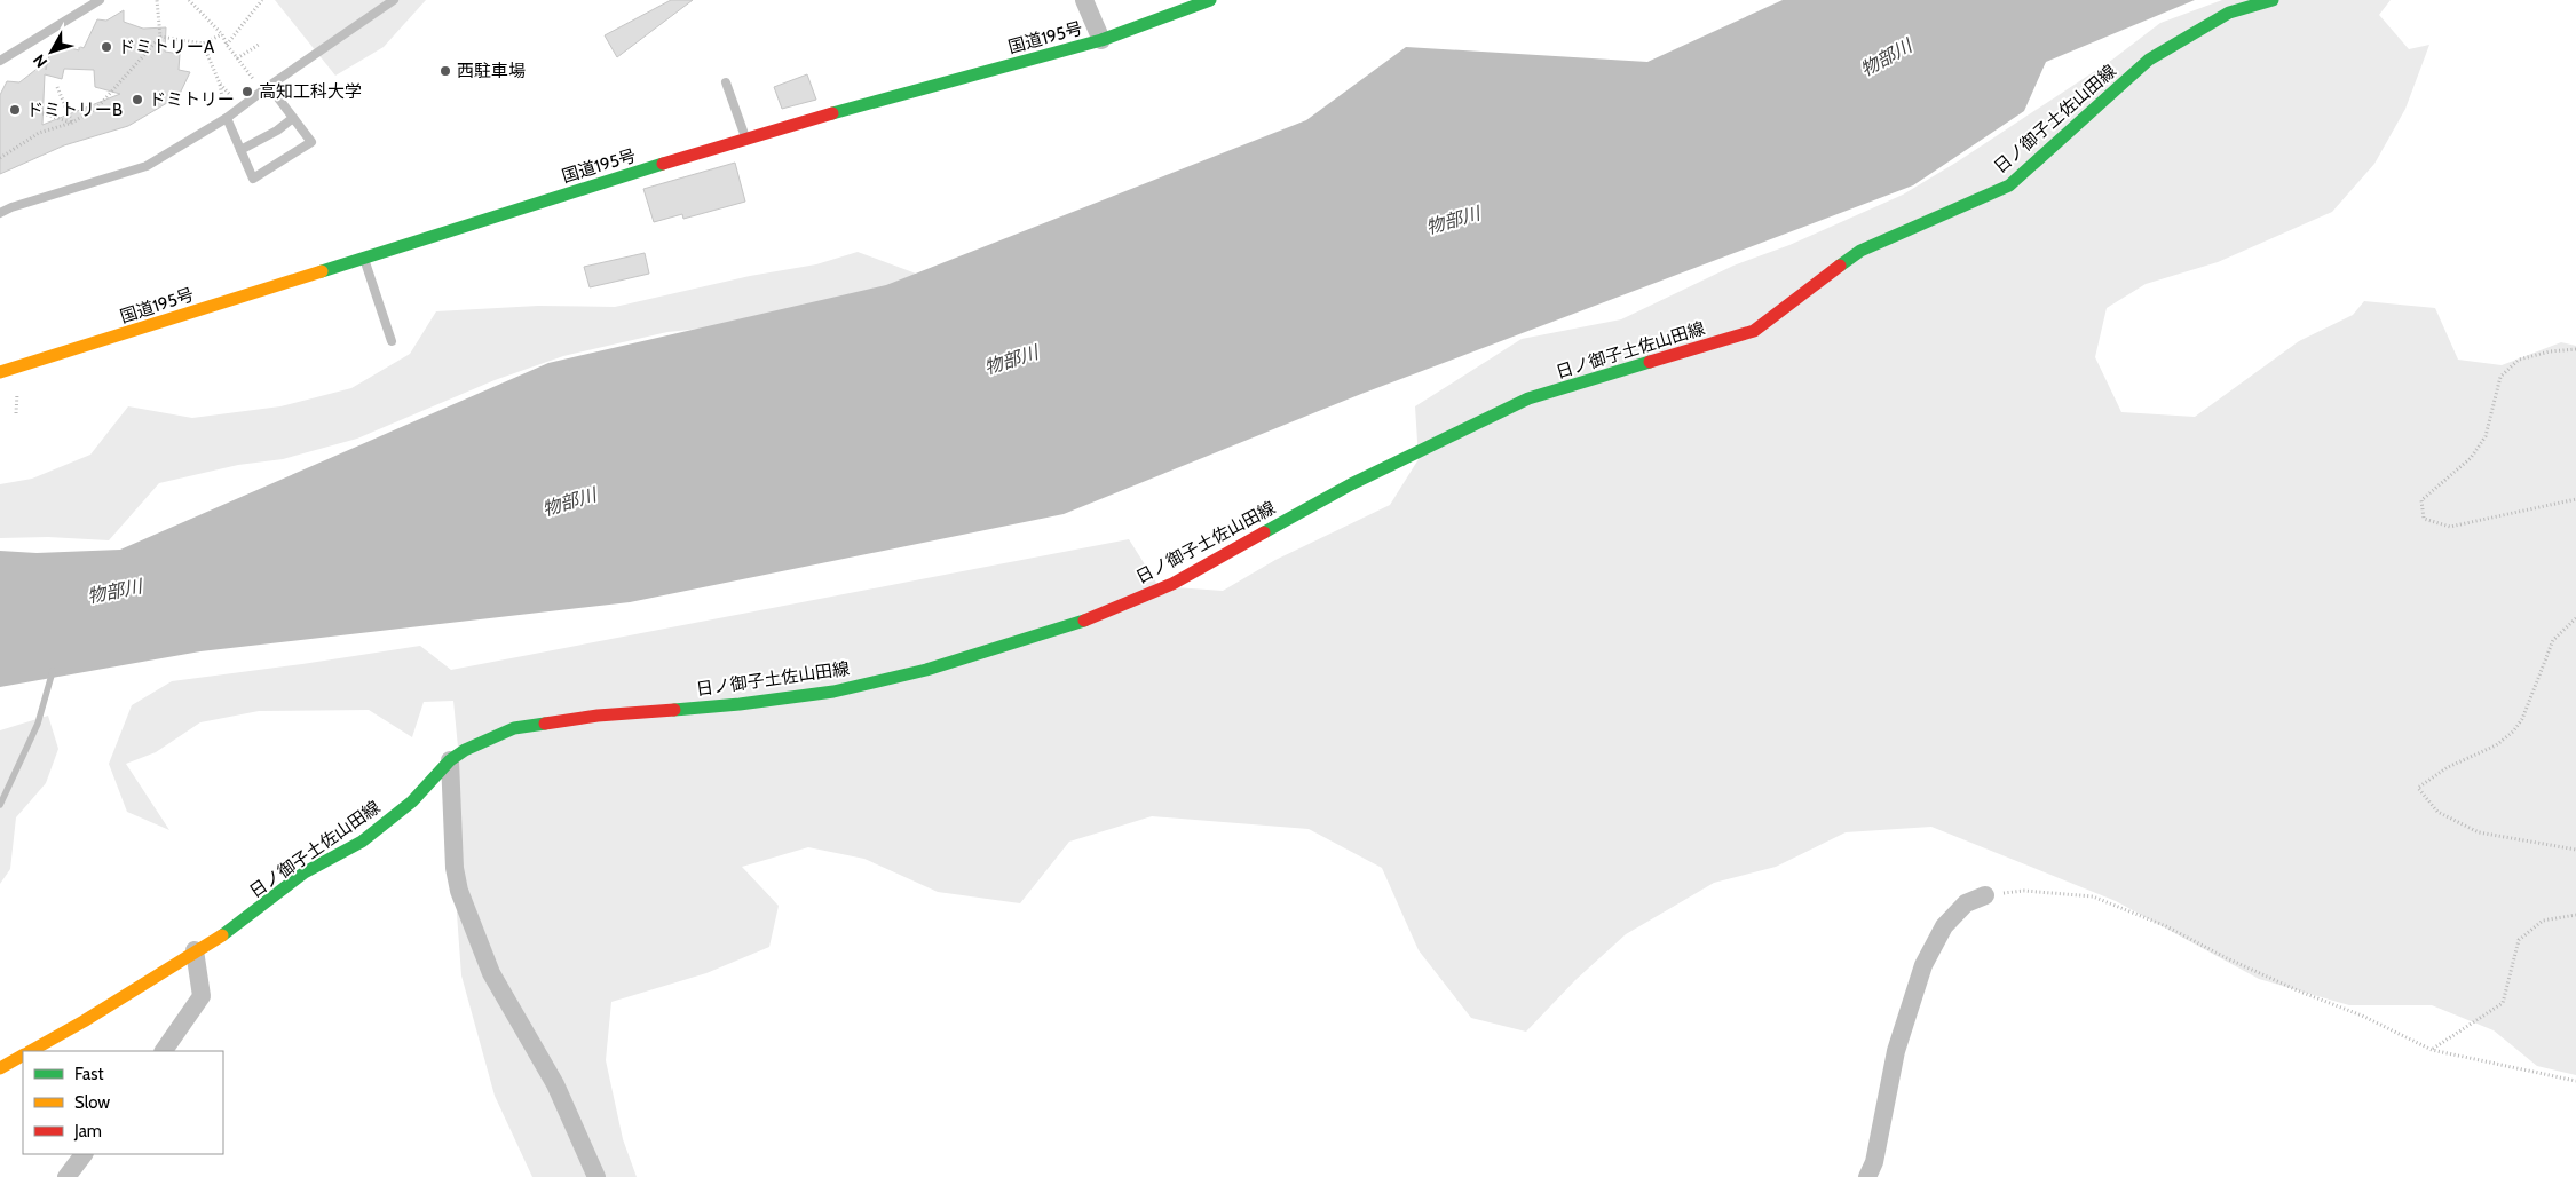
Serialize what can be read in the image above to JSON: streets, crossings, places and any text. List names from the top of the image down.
{
  "streets": {
    "main road": ["国道195号", "日ノ御子土佐山田線"]
  },
  "water": ["物部川"],
  "places": [
    "ドミトリーA",
    "西駐車場",
    "高知工科大学",
    "ドミトリー",
    "ドミトリーB"
  ],
  "legend": ["Fast", "Slow", "Jam"],
  "north": "bottom left"
}
